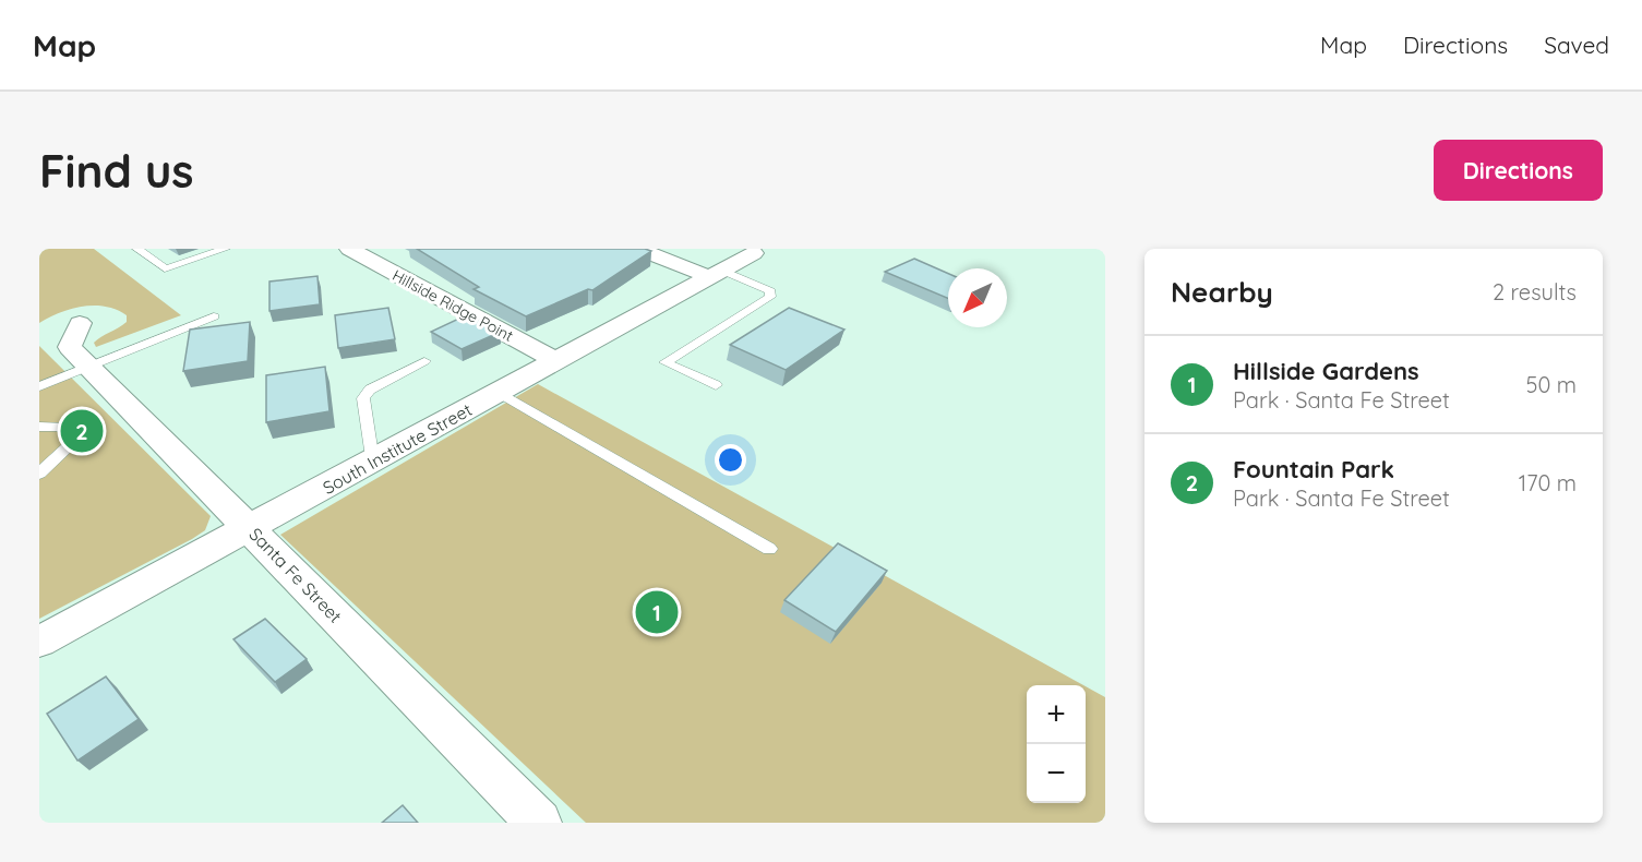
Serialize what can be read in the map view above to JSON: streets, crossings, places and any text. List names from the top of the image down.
{
  "streets": {
    "street": ["Hillside Ridge Point", "South Institute Street", "Santa Fe Street"]
  },
  "crossings": [
    ["Hillside Ridge Point", "South Institute Street"],
    ["South Institute Street", "Santa Fe Street"]
  ],
  "north": "bottom left",
  "page": {
    "header": "Map",
    "nav": ["Map", "Directions", "Saved"],
    "buttons": "Directions",
    "title": "Find us",
    "heading": ["Nearby", "2 results"],
    "list": [
      {
        "mark": "1",
        "name": "Hillside Gardens",
        "note": "Park · Santa Fe Street",
        "value": "50 m"
      },
      {
        "mark": "2",
        "name": "Fountain Park",
        "note": "Park · Santa Fe Street",
        "value": "170 m"
      }
    ],
    "pins": ["2", "1"],
    "map_buttons": ["+", "−"]
  }
}
